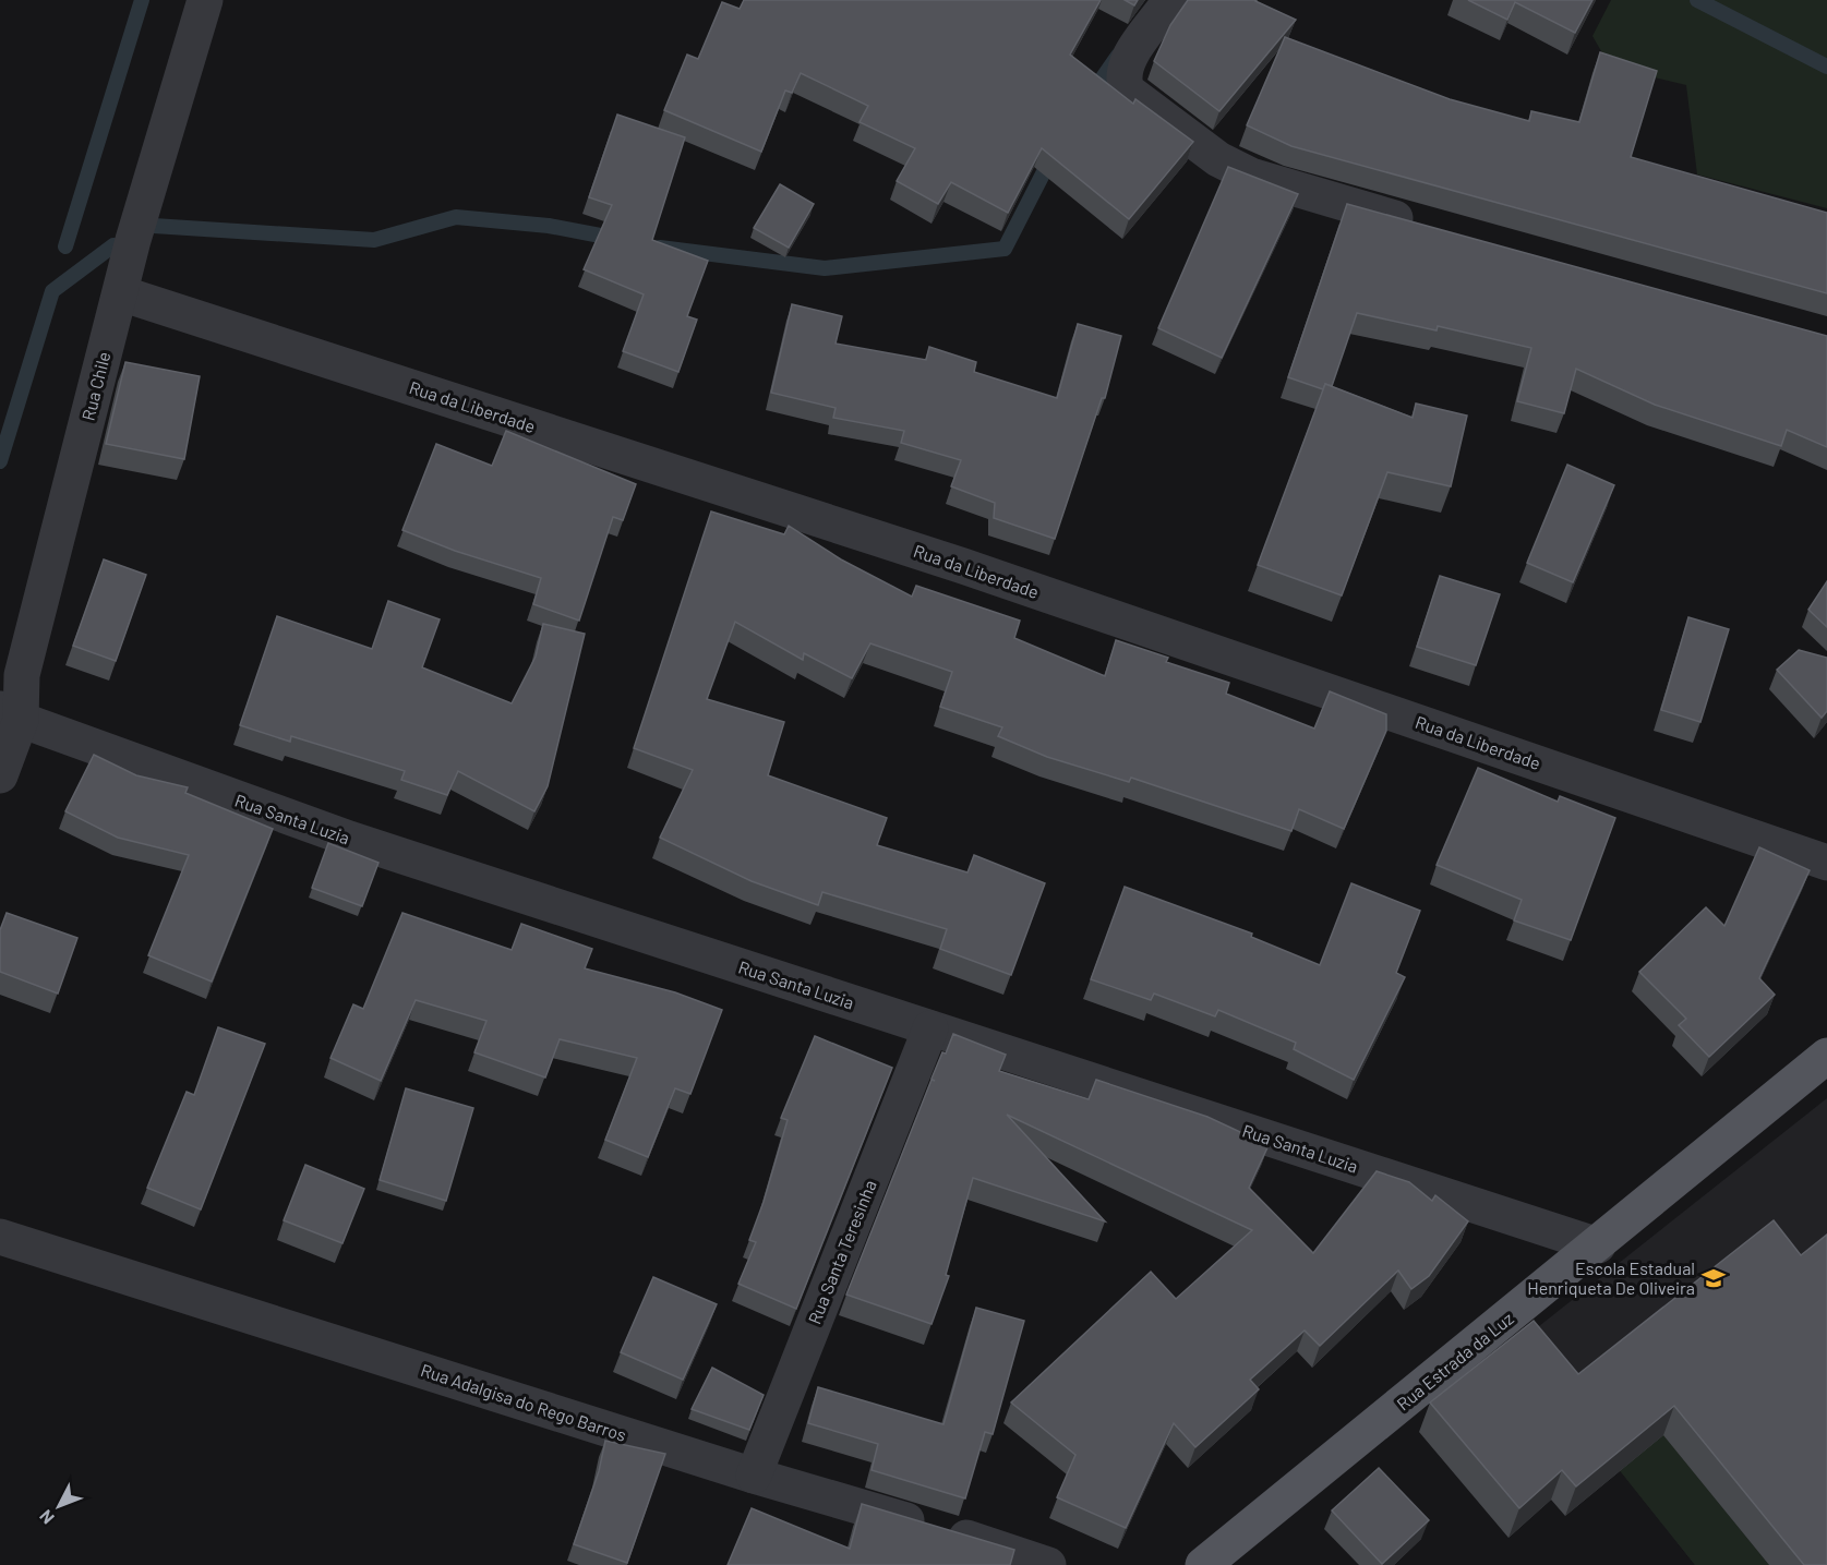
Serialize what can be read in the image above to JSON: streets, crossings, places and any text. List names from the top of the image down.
{
  "streets": {
    "main road": ["Rua Estrada da Luz"],
    "street": [
      "Rua Chile",
      "Rua da Liberdade",
      "Rua Santa Luzia",
      "Rua Santa Teresinha",
      "Rua Adalgisa do Rego Barros"
    ]
  },
  "crossings": [
    ["Rua Chile", "Rua da Liberdade"],
    ["Rua Chile", "Rua Santa Luzia"],
    ["Rua Santa Luzia", "Rua Santa Teresinha"],
    ["Rua Santa Luzia", "Rua Estrada da Luz"],
    ["Rua Santa Teresinha", "Rua Adalgisa do Rego Barros"]
  ],
  "places": {
    "school or university": ["Escola Estadual Henriqueta De Oliveira"]
  },
  "north": "bottom left"
}
